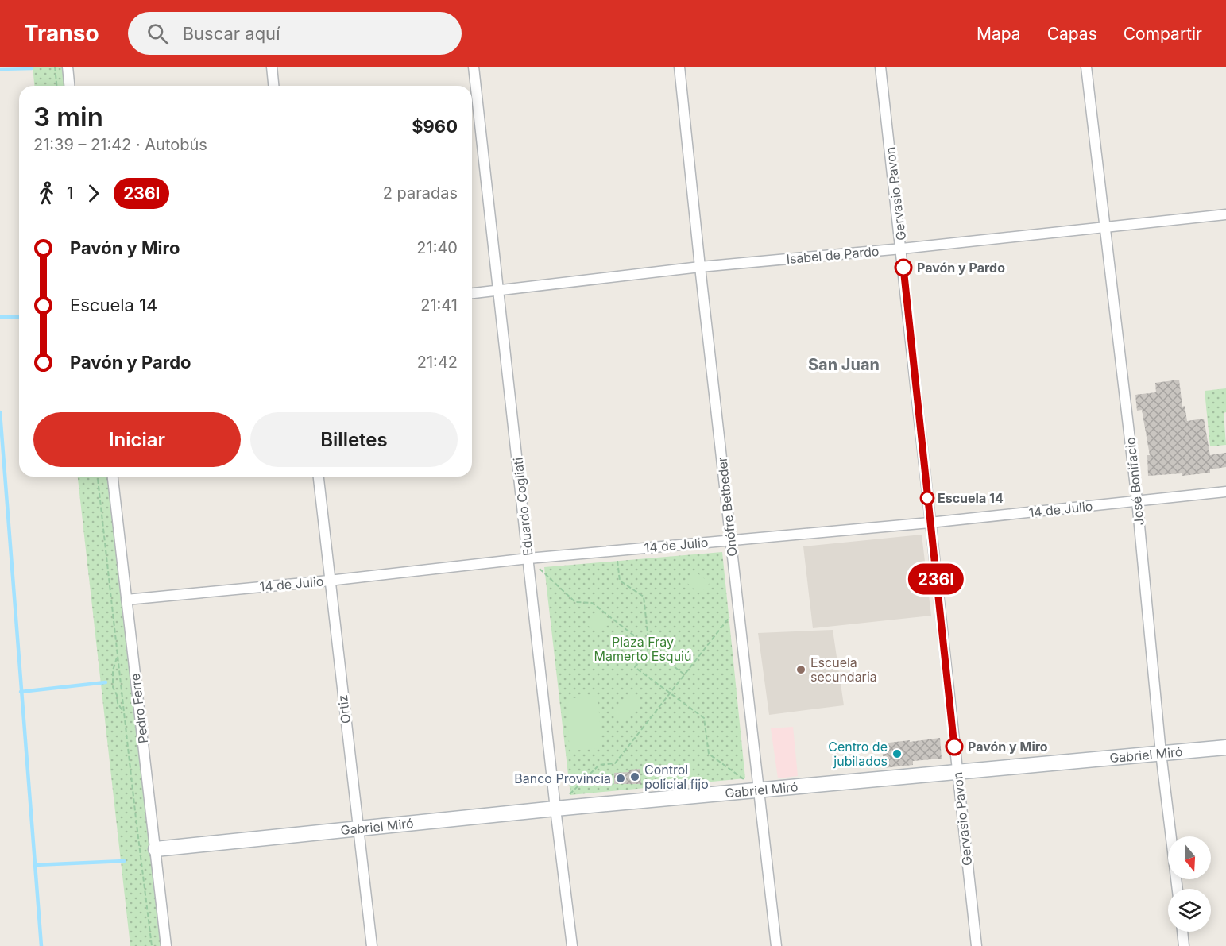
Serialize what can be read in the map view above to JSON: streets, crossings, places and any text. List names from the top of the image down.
{
  "streets": {
    "street": [
      "Gervasio Pavon",
      "Isabel de Pardo",
      "José Bonifacio",
      "Eduardo Cogliati",
      "Onófre Betbeder",
      "14 de Julio",
      "Pedro Ferre",
      "Ortiz",
      "Gabriel Miró"
    ]
  },
  "crossings": [
    ["Gervasio Pavon", "Isabel de Pardo"],
    ["Gervasio Pavon", "14 de Julio"],
    ["Gervasio Pavon", "Gabriel Miró"],
    ["Isabel de Pardo", "José Bonifacio"],
    ["Isabel de Pardo", "Eduardo Cogliati"],
    ["Isabel de Pardo", "Onófre Betbeder"],
    ["José Bonifacio", "14 de Julio"],
    ["José Bonifacio", "Gabriel Miró"],
    ["Eduardo Cogliati", "14 de Julio"],
    ["Eduardo Cogliati", "Gabriel Miró"],
    ["Onófre Betbeder", "14 de Julio"],
    ["Onófre Betbeder", "Gabriel Miró"],
    ["14 de Julio", "Pedro Ferre"],
    ["14 de Julio", "Ortiz"],
    ["Pedro Ferre", "Gabriel Miró"],
    ["Ortiz", "Gabriel Miró"]
  ],
  "districts": ["San Juan"],
  "parks": ["Plaza Fray Mamerto Esquiú"],
  "places": [
    "Pavón y Pardo",
    "Escuela 14",
    "Escuela secundaria",
    "Pavón y Miro",
    "Centro de jubilados",
    "Control policial fijo",
    "Banco Provincia"
  ],
  "lines": ["bus line 236I"],
  "north": "bottom",
  "page": {
    "header": "Transo",
    "search": "Buscar aquí",
    "nav": ["Mapa", "Capas", "Compartir"],
    "on_map": "236I",
    "heading": ["3 min", "21:39 – 21:42 · Autobús", "$960"],
    "legs": ["1", "236I", "2 paradas"],
    "list": [
      {
        "name": "Pavón y Miro",
        "value": "21:40"
      },
      {
        "name": "Escuela 14",
        "value": "21:41"
      },
      {
        "name": "Pavón y Pardo",
        "value": "21:42"
      }
    ],
    "buttons": ["Iniciar", "Billetes"]
  }
}
